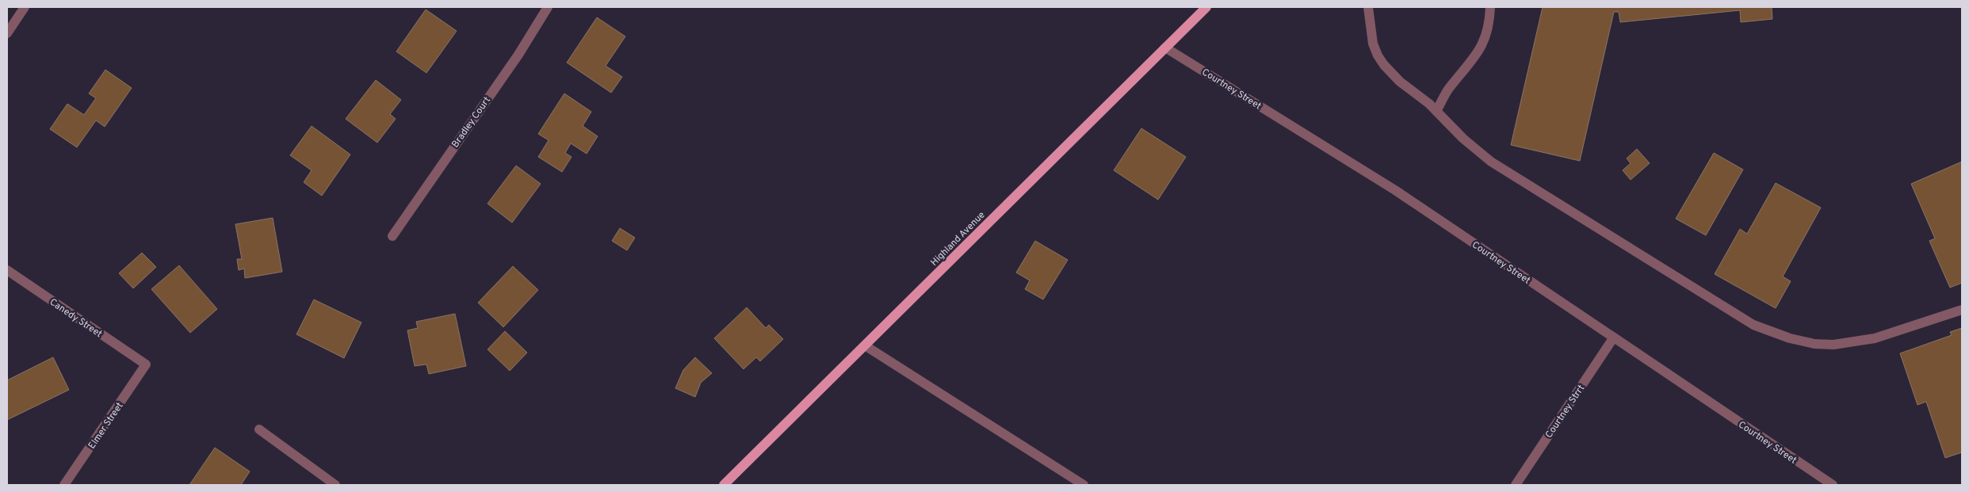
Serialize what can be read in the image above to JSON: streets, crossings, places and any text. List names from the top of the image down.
{
  "streets": {
    "main road": ["Highland Avenue"],
    "street": [
      "Courtney Street",
      "Bradley Court",
      "Canedy Street",
      "Courtney Strrt",
      "Elmer Street"
    ]
  },
  "crossings": [
    ["Courtney Street", "Highland Avenue"],
    ["Courtney Street", "Courtney Strrt"],
    ["Canedy Street", "Elmer Street"]
  ]
}
